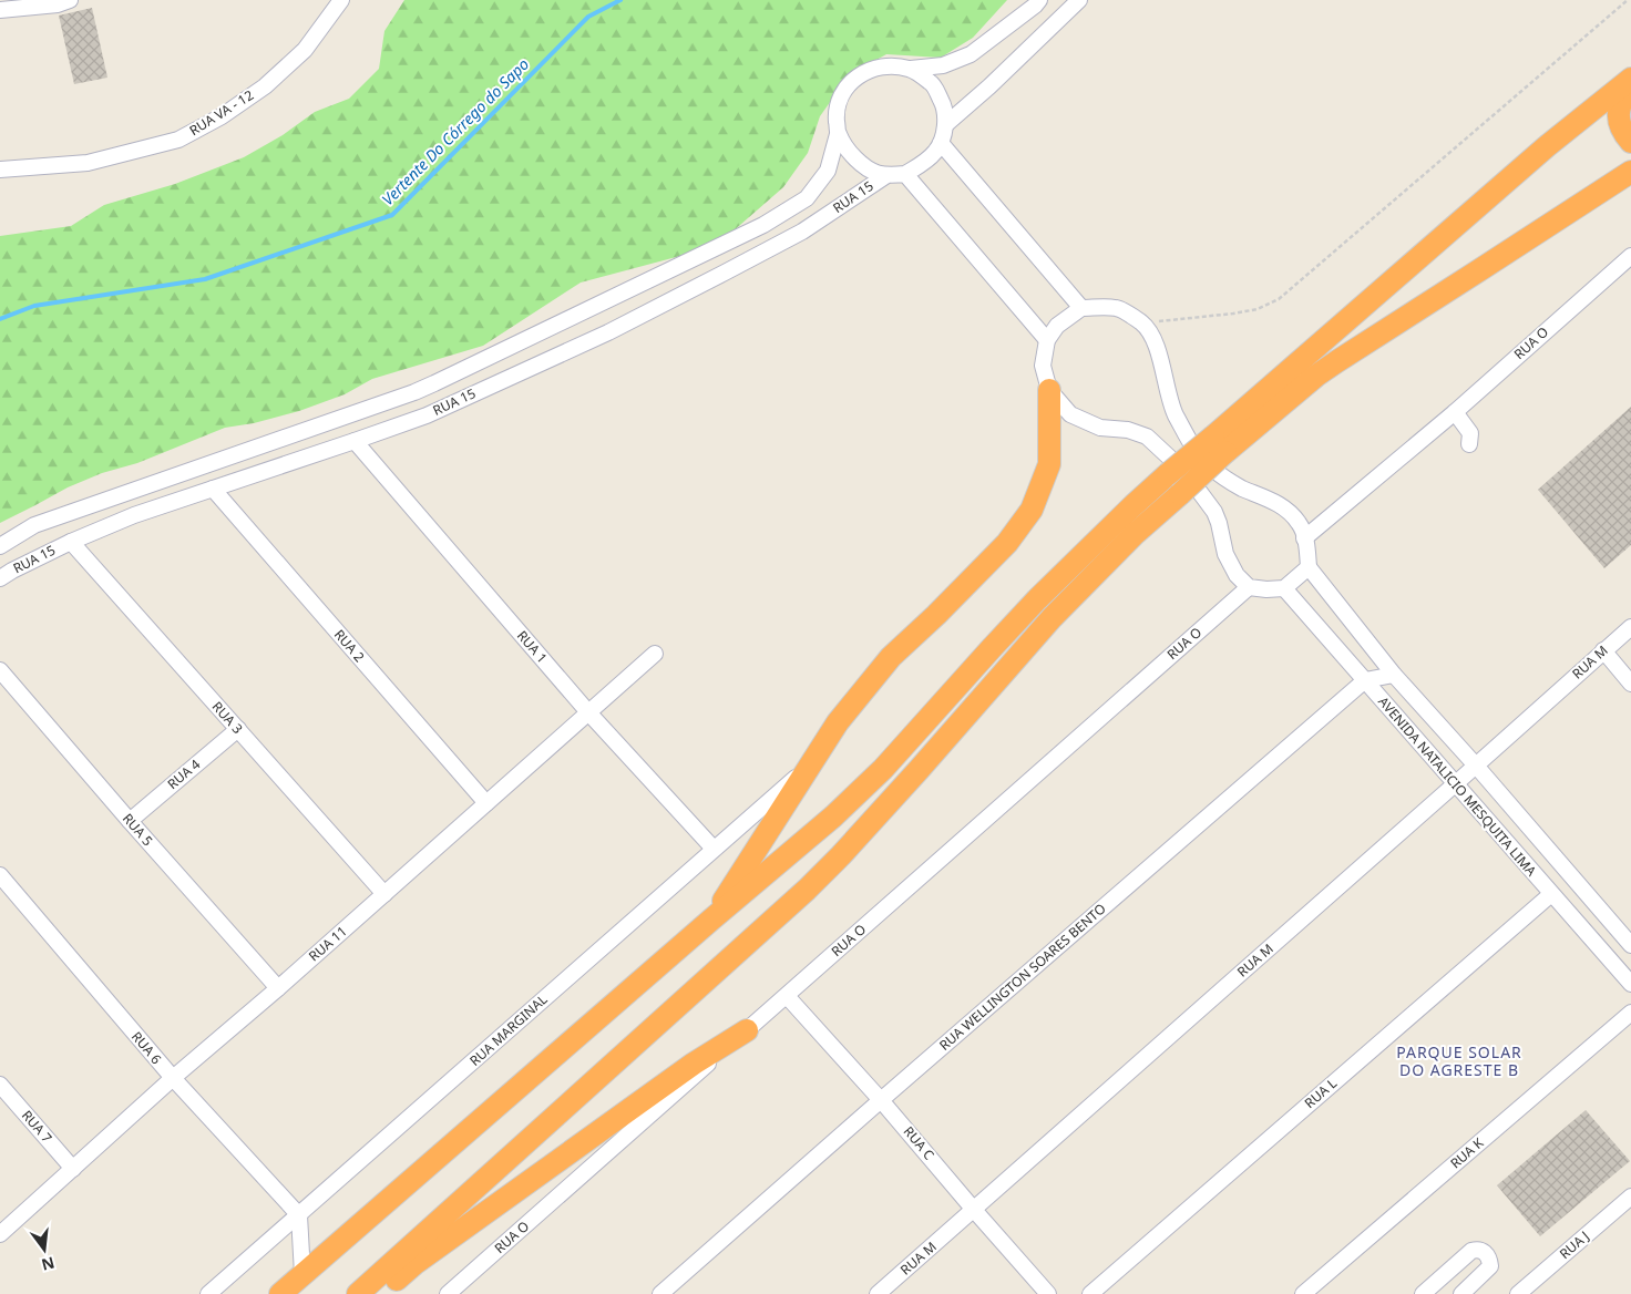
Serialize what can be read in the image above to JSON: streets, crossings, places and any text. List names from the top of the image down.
{
  "streets": {
    "street": [
      "RUA VA - 12",
      "RUA 15",
      "RUA O",
      "RUA 2",
      "RUA 1",
      "RUA M",
      "RUA 3",
      "RUA 4",
      "AVENIDA NATALICIO MESQUITA LIMA",
      "RUA 5",
      "RUA 11",
      "RUA WELLINGTON SOARES BENTO",
      "RUA MARGINAL",
      "RUA 6",
      "RUA L",
      "RUA 7",
      "RUA C",
      "RUA K",
      "RUA J"
    ]
  },
  "crossings": [
    ["RUA 15", "RUA 2"],
    ["RUA 15", "RUA 1"],
    ["RUA 15", "RUA 3"],
    ["RUA O", "RUA C"],
    ["RUA 2", "RUA 11"],
    ["RUA 1", "RUA 11"],
    ["RUA 1", "RUA MARGINAL"],
    ["RUA M", "AVENIDA NATALICIO MESQUITA LIMA"],
    ["RUA M", "RUA C"],
    ["RUA 3", "RUA 4"],
    ["RUA 3", "RUA 11"],
    ["RUA 4", "RUA 5"],
    ["AVENIDA NATALICIO MESQUITA LIMA", "RUA WELLINGTON SOARES BENTO"],
    ["AVENIDA NATALICIO MESQUITA LIMA", "RUA L"],
    ["RUA 5", "RUA 11"],
    ["RUA 11", "RUA 6"],
    ["RUA 11", "RUA 7"],
    ["RUA WELLINGTON SOARES BENTO", "RUA C"],
    ["RUA MARGINAL", "RUA 6"]
  ],
  "districts": ["PARQUE SOLAR DO AGRESTE B"],
  "water": ["Vertente Do Córrego do Sapo"],
  "north": "bottom"
}
